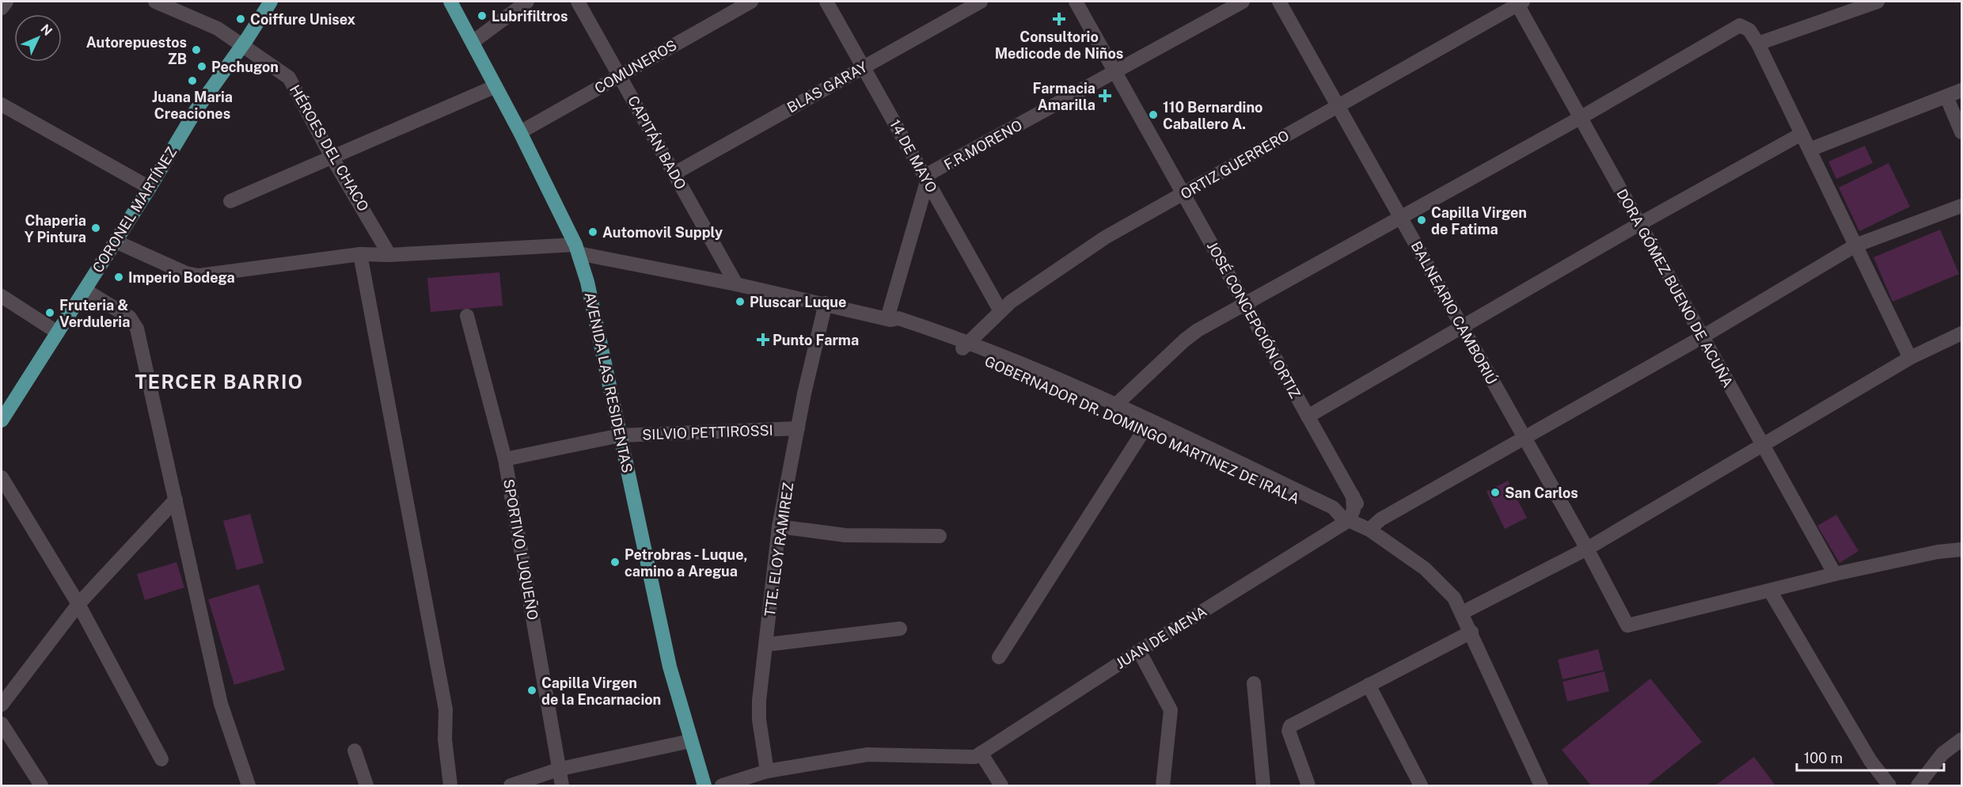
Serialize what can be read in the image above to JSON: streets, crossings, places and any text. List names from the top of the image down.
{
  "streets": {
    "main road": ["CORONEL MARTÍNEZ", "AVENIDA LAS RESIDENTAS"],
    "street": [
      "COMUNEROS",
      "BLAS GARAY",
      "CAPITÁN BADO",
      "F.R.MORENO",
      "HÉROES DEL CHACO",
      "14 DE MAYO",
      "ORTIZ GUERRERO",
      "DORA GÓMEZ BUENO DE ACUÑA",
      "BALNEARIO CAMBORIÚ",
      "JOSÉ CONCEPCIÓN ORTIZ",
      "GOBERNADOR DR. DOMINGO MARTINEZ DE IRALA",
      "SILVIO PETTIROSSI",
      "SPORTIVO LUQUEÑO",
      "TTE. ELOY RAMIREZ",
      "JUAN DE MENA"
    ]
  },
  "crossings": [
    ["COMUNEROS", "CAPITÁN BADO"],
    ["COMUNEROS", "AVENIDA LAS RESIDENTAS"],
    ["BLAS GARAY", "CAPITÁN BADO"],
    ["BLAS GARAY", "14 DE MAYO"],
    ["CAPITÁN BADO", "GOBERNADOR DR. DOMINGO MARTINEZ DE IRALA"],
    ["F.R.MORENO", "14 DE MAYO"],
    ["F.R.MORENO", "JOSÉ CONCEPCIÓN ORTIZ"],
    ["HÉROES DEL CHACO", "CORONEL MARTÍNEZ"],
    ["HÉROES DEL CHACO", "GOBERNADOR DR. DOMINGO MARTINEZ DE IRALA"],
    ["14 DE MAYO", "ORTIZ GUERRERO"],
    ["ORTIZ GUERRERO", "DORA GÓMEZ BUENO DE ACUÑA"],
    ["ORTIZ GUERRERO", "BALNEARIO CAMBORIÚ"],
    ["ORTIZ GUERRERO", "JOSÉ CONCEPCIÓN ORTIZ"],
    ["ORTIZ GUERRERO", "GOBERNADOR DR. DOMINGO MARTINEZ DE IRALA"],
    ["CORONEL MARTÍNEZ", "GOBERNADOR DR. DOMINGO MARTINEZ DE IRALA"],
    ["JOSÉ CONCEPCIÓN ORTIZ", "GOBERNADOR DR. DOMINGO MARTINEZ DE IRALA"],
    ["AVENIDA LAS RESIDENTAS", "GOBERNADOR DR. DOMINGO MARTINEZ DE IRALA"],
    ["AVENIDA LAS RESIDENTAS", "SILVIO PETTIROSSI"],
    ["GOBERNADOR DR. DOMINGO MARTINEZ DE IRALA", "TTE. ELOY RAMIREZ"],
    ["GOBERNADOR DR. DOMINGO MARTINEZ DE IRALA", "JUAN DE MENA"],
    ["SILVIO PETTIROSSI", "SPORTIVO LUQUEÑO"],
    ["SILVIO PETTIROSSI", "TTE. ELOY RAMIREZ"]
  ],
  "districts": ["TERCER BARRIO"],
  "places": {
    "other": [
      "Lubrifiltros",
      "Coiffure Unisex",
      "Autorepuestos ZB",
      "Pechugon",
      "Juana Maria Creaciones",
      "110 Bernardino Caballero A.",
      "Capilla Virgen de Fatima",
      "Chaperia Y Pintura",
      "Automovil Supply",
      "Imperio Bodega",
      "Pluscar Luque",
      "Fruteria & Verduleria",
      "San Carlos",
      "Petrobras - Luque, camino a Aregua",
      "Capilla Virgen de la Encarnacion"
    ],
    "health": ["Consultorio Medicode de Niños", "Farmacia Amarilla", "Punto Farma"]
  },
  "scale_bar": "100 m",
  "north": "top right"
}
